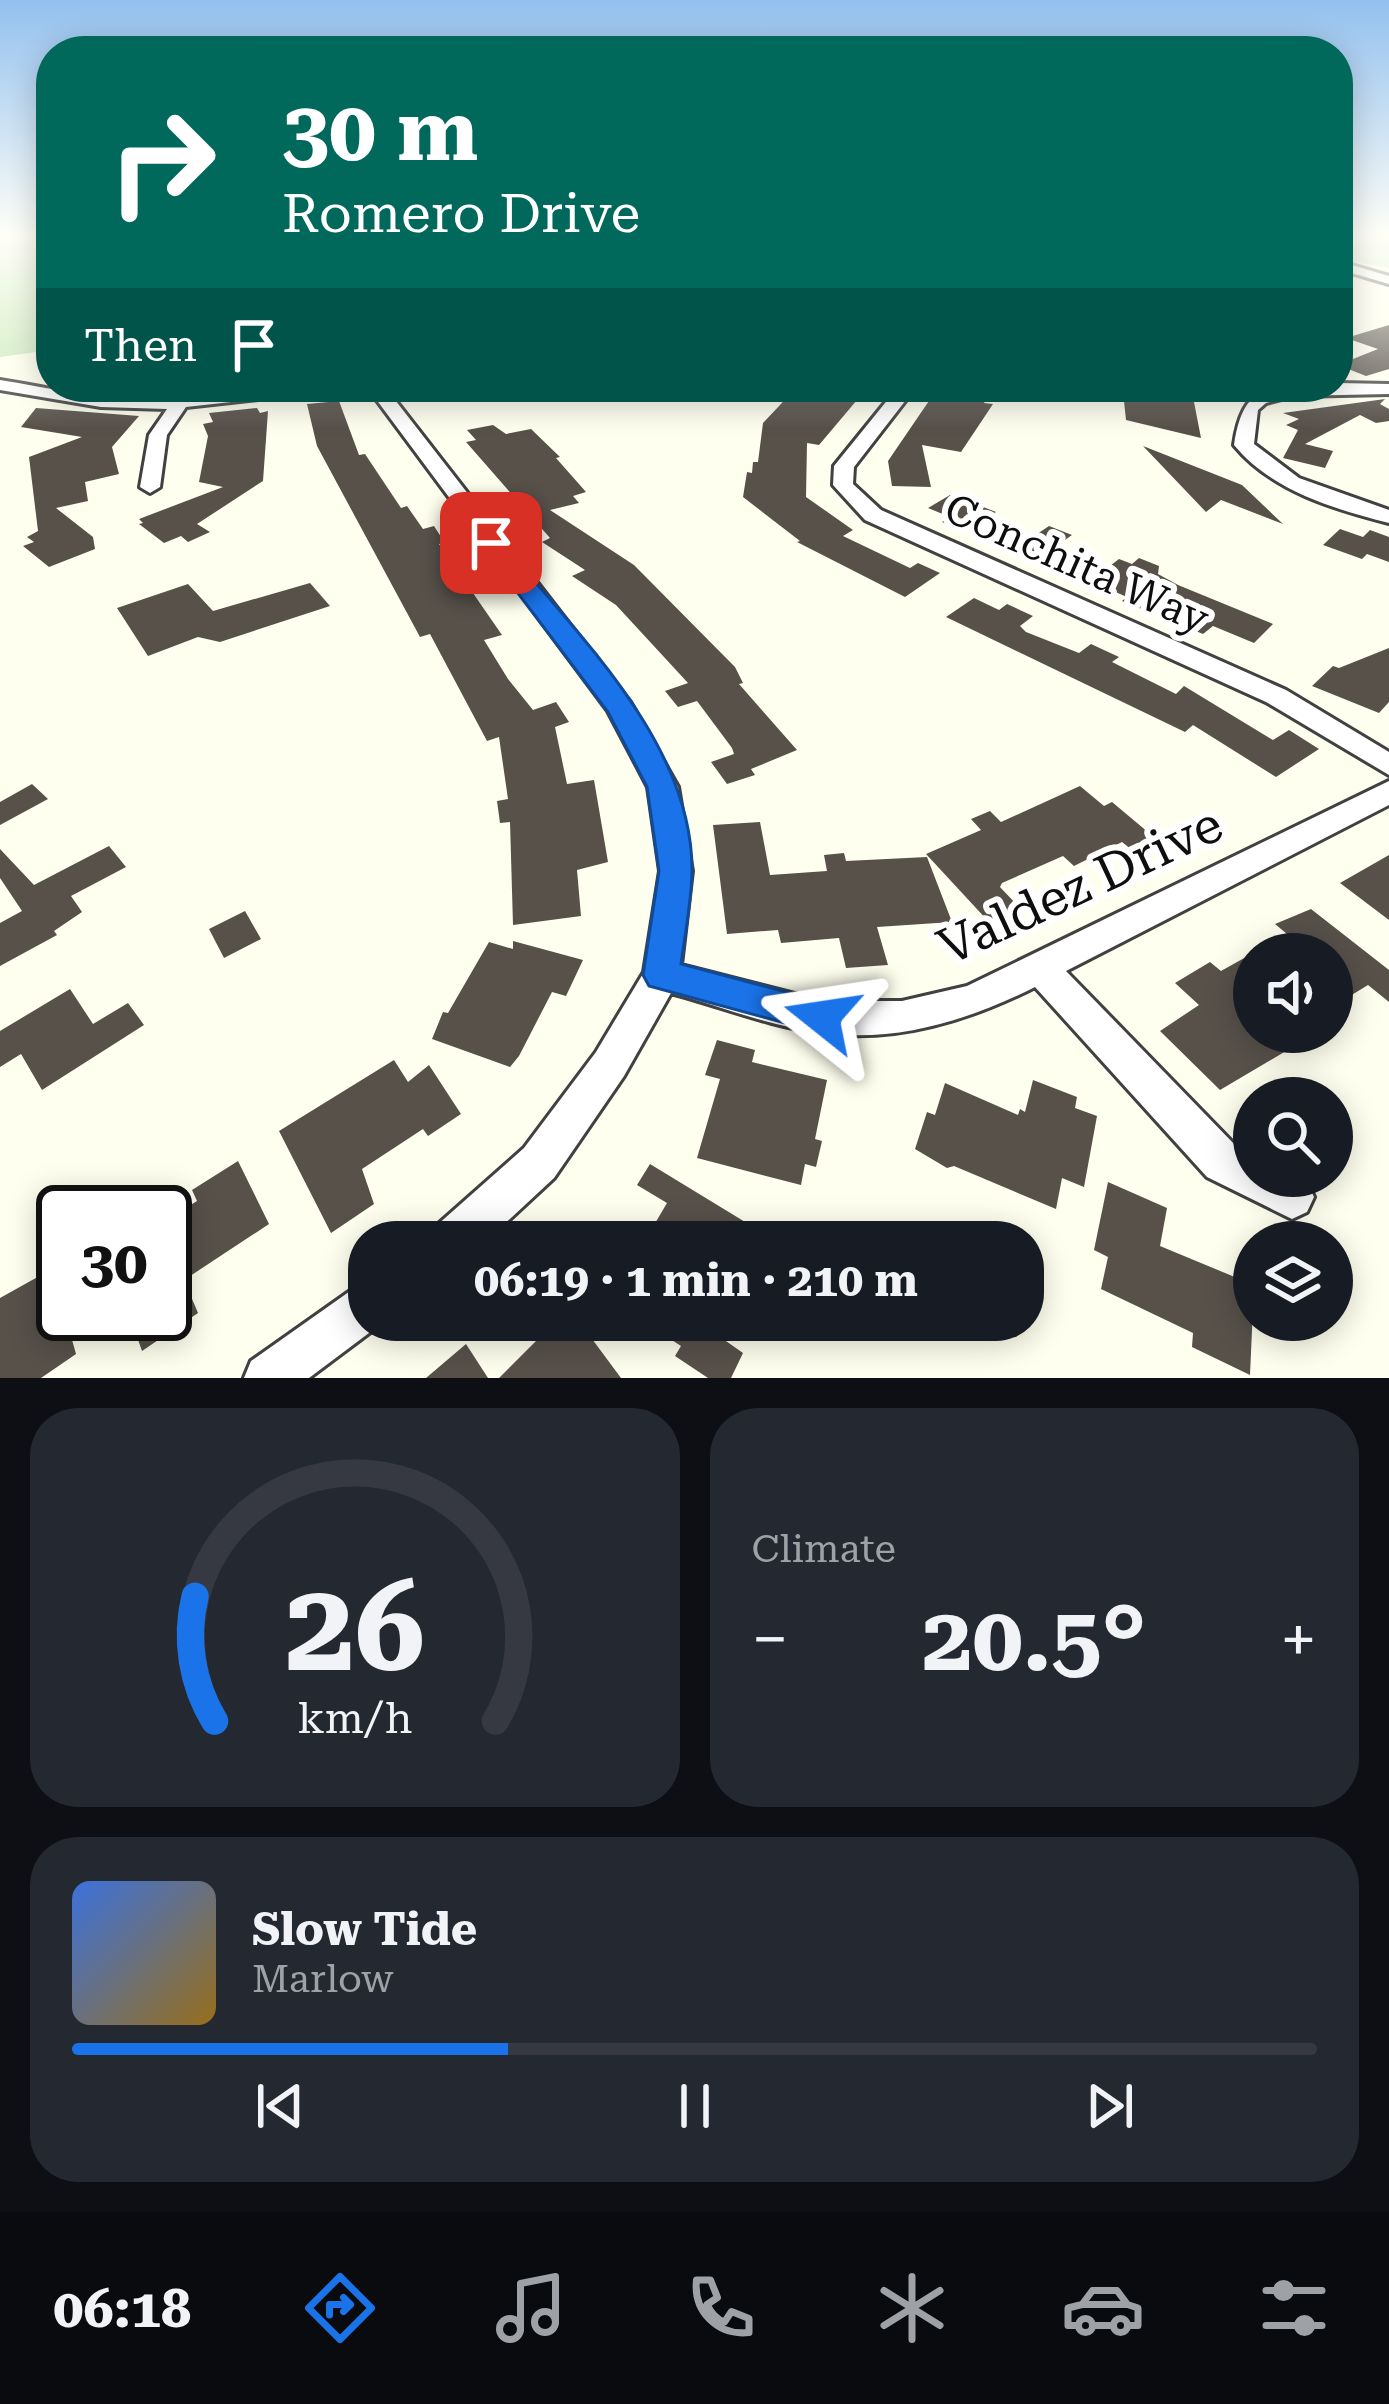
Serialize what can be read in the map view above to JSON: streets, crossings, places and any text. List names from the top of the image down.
{
  "streets": {
    "street": ["Conchita Way", "Valdez Drive"]
  },
  "page": {
    "turn": ["30 m", "Romero Drive"],
    "then": "Then",
    "limit": "30",
    "trip": "06:19 · 1 min · 210 m",
    "tile": "Climate",
    "heat": ["−", "20.5°", "+"],
    "song": ["Slow Tide", "Marlow"],
    "tabs": "06:18",
    "gauge": ["26", "km/h"]
  }
}
